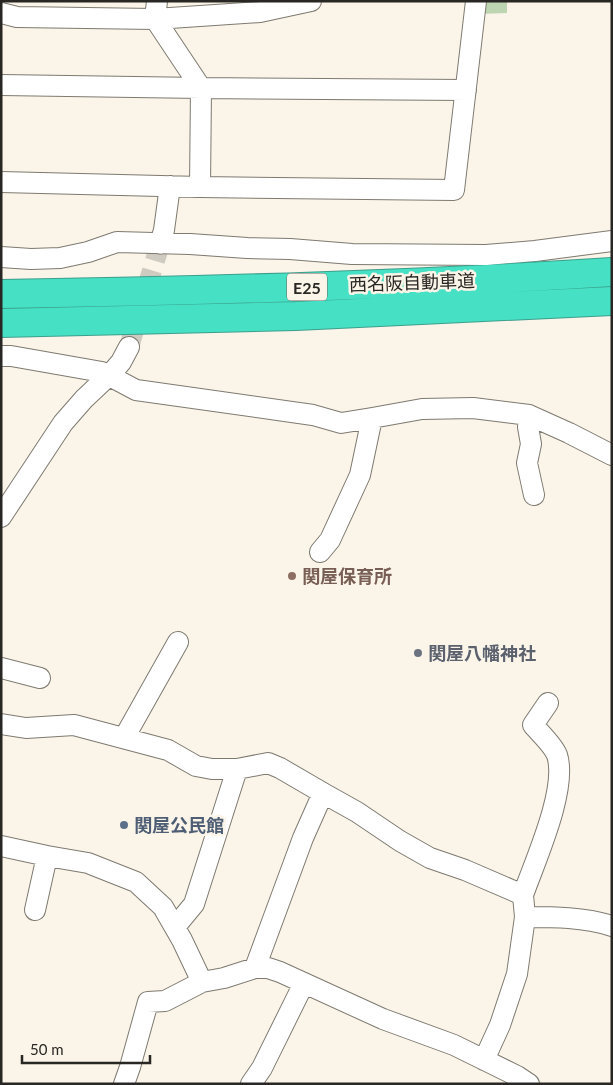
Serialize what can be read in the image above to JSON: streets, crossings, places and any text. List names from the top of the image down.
{
  "streets": {
    "highway": ["西名阪自動車道", "E25"]
  },
  "places": ["関屋保育所", "関屋八幡神社", "関屋公民館"],
  "scale_bar": "50 m"
}
